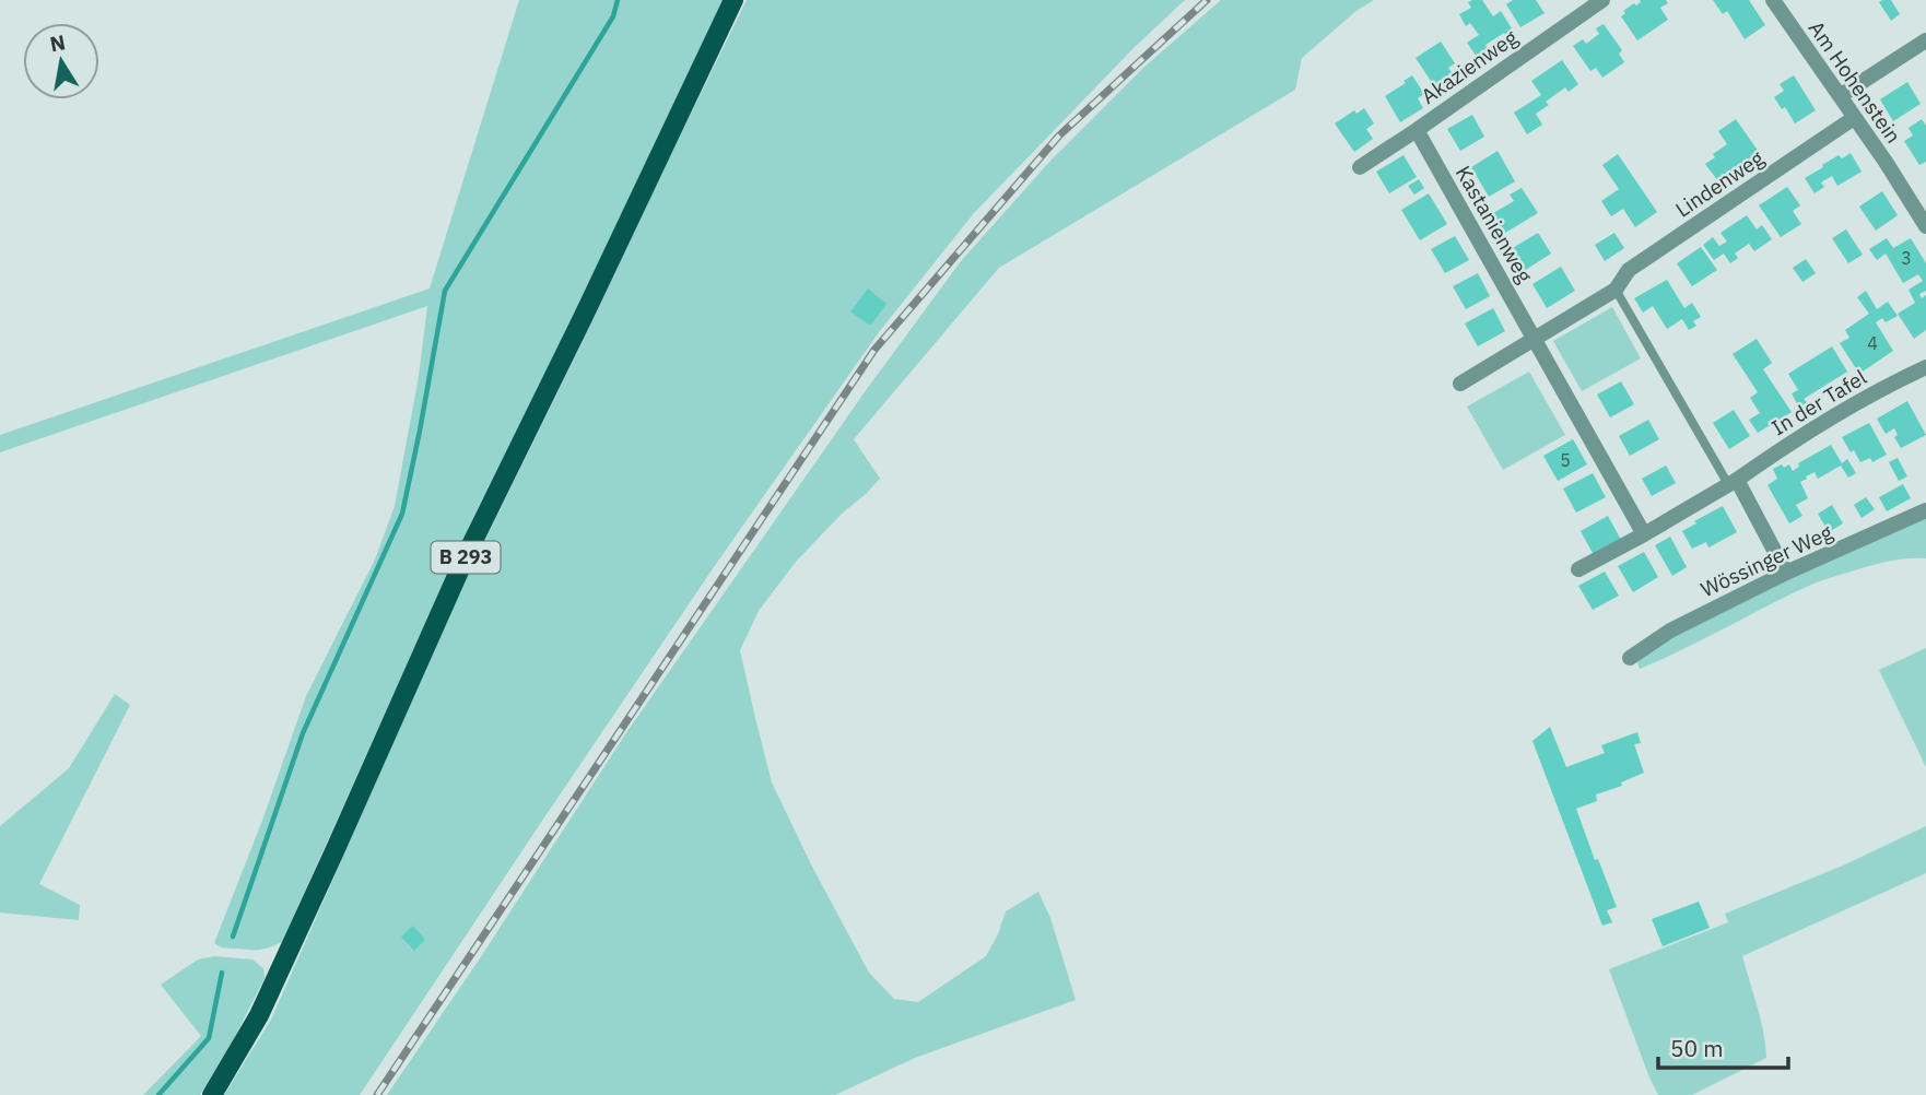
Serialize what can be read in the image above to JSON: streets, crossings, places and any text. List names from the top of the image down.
{
  "streets": {
    "main road": ["B 293"],
    "street": [
      "Akazienweg",
      "Am Hohenstein",
      "Lindenweg",
      "Kastanienweg",
      "In der Tafel",
      "Wössinger Weg"
    ]
  },
  "crossings": [
    ["Akazienweg", "Kastanienweg"],
    ["Am Hohenstein", "Lindenweg"],
    ["Kastanienweg", "In der Tafel"]
  ],
  "house_numbers": ["3", "4", "5"],
  "scale_bar": "50 m",
  "north": "top"
}
